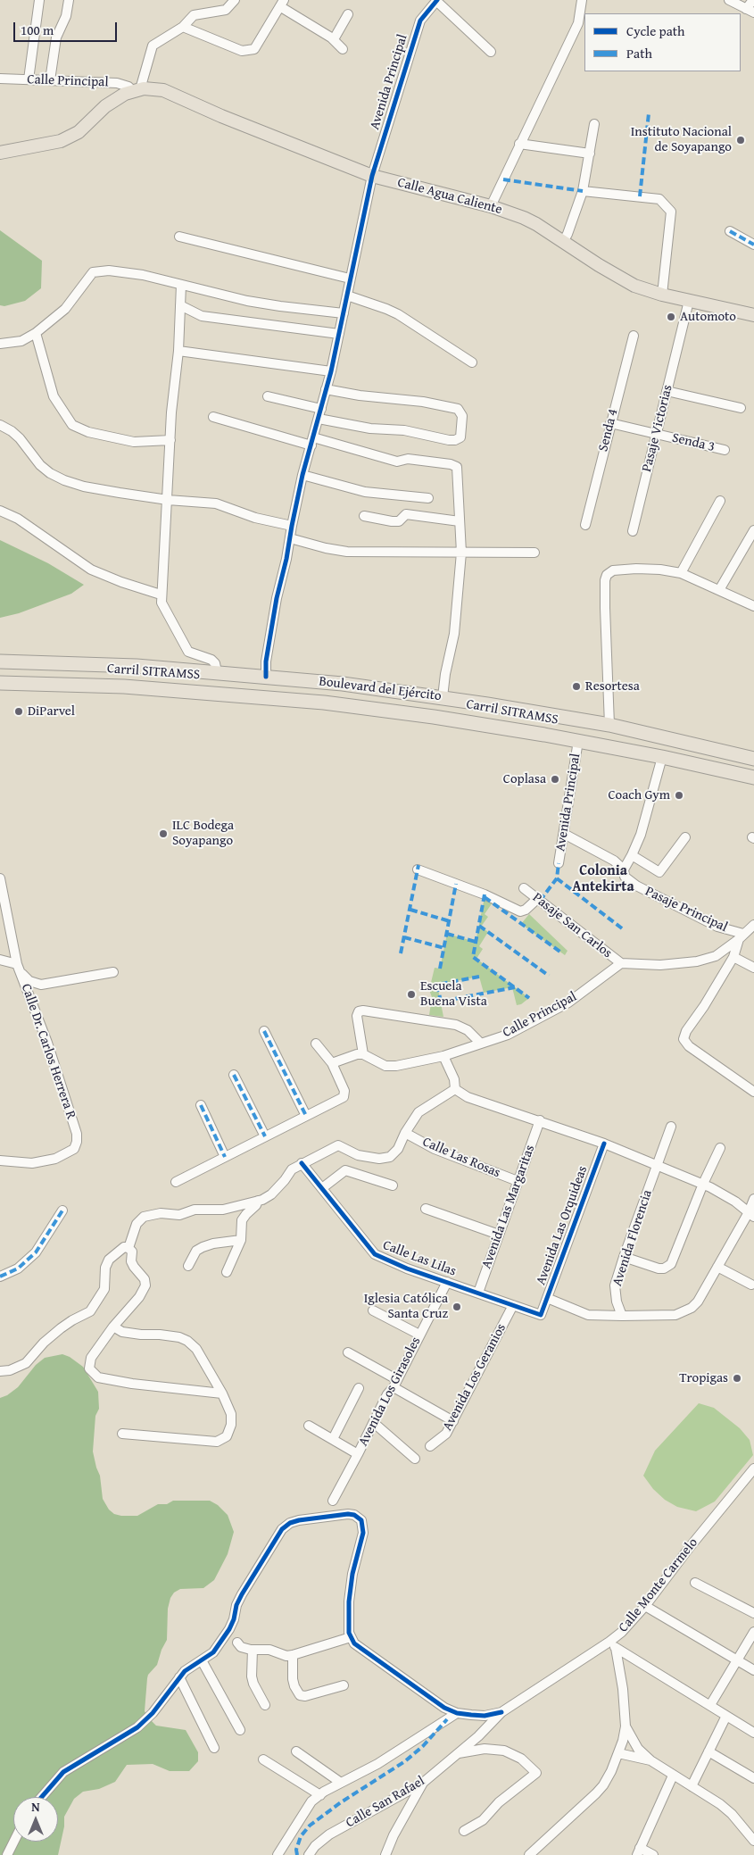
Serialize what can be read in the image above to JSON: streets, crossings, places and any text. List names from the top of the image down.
{
  "streets": {
    "highway": ["Boulevard del Ejército"],
    "main road": ["Calle Agua Caliente", "Carril SITRAMSS"],
    "street": [
      "Calle Principal",
      "Avenida Principal",
      "Pasaje Victorias",
      "Senda 4",
      "Senda 3",
      "Pasaje Principal",
      "Pasaje San Carlos",
      "Calle Dr. Carlos Herrera R",
      "Calle Las Rosas",
      "Avenida Las Margaritas",
      "Avenida Las Orquideas",
      "Avenida Florencia",
      "Calle Las Lilas",
      "Avenida Los Geranios",
      "Avenida Los Girasoles",
      "Calle Monte Carmelo",
      "Calle San Rafael"
    ]
  },
  "crossings": [
    ["Calle Principal", "Calle Agua Caliente"],
    ["Calle Principal", "Pasaje San Carlos"],
    ["Avenida Principal", "Calle Agua Caliente"],
    ["Avenida Principal", "Boulevard del Ejército"],
    ["Avenida Principal", "Pasaje Principal"],
    ["Calle Agua Caliente", "Pasaje Victorias"],
    ["Pasaje Victorias", "Senda 3"],
    ["Senda 4", "Senda 3"],
    ["Calle Las Rosas", "Avenida Las Margaritas"],
    ["Avenida Las Margaritas", "Calle Las Lilas"],
    ["Avenida Las Orquideas", "Calle Las Lilas"],
    ["Calle Las Lilas", "Avenida Los Geranios"],
    ["Calle Las Lilas", "Avenida Los Girasoles"],
    ["Calle Monte Carmelo", "Calle San Rafael"]
  ],
  "districts": ["Colonia Antekirta"],
  "places": [
    "Instituto Nacional de Soyapango",
    "Automoto",
    "Resortesa",
    "DiParvel",
    "Coplasa",
    "Coach Gym",
    "ILC Bodega Soyapango",
    "Escuela Buena Vista",
    "Iglesia Católica Santa Cruz",
    "Tropigas"
  ],
  "legend": ["Cycle path", "Path"],
  "scale_bar": "100 m",
  "north": "top"
}
